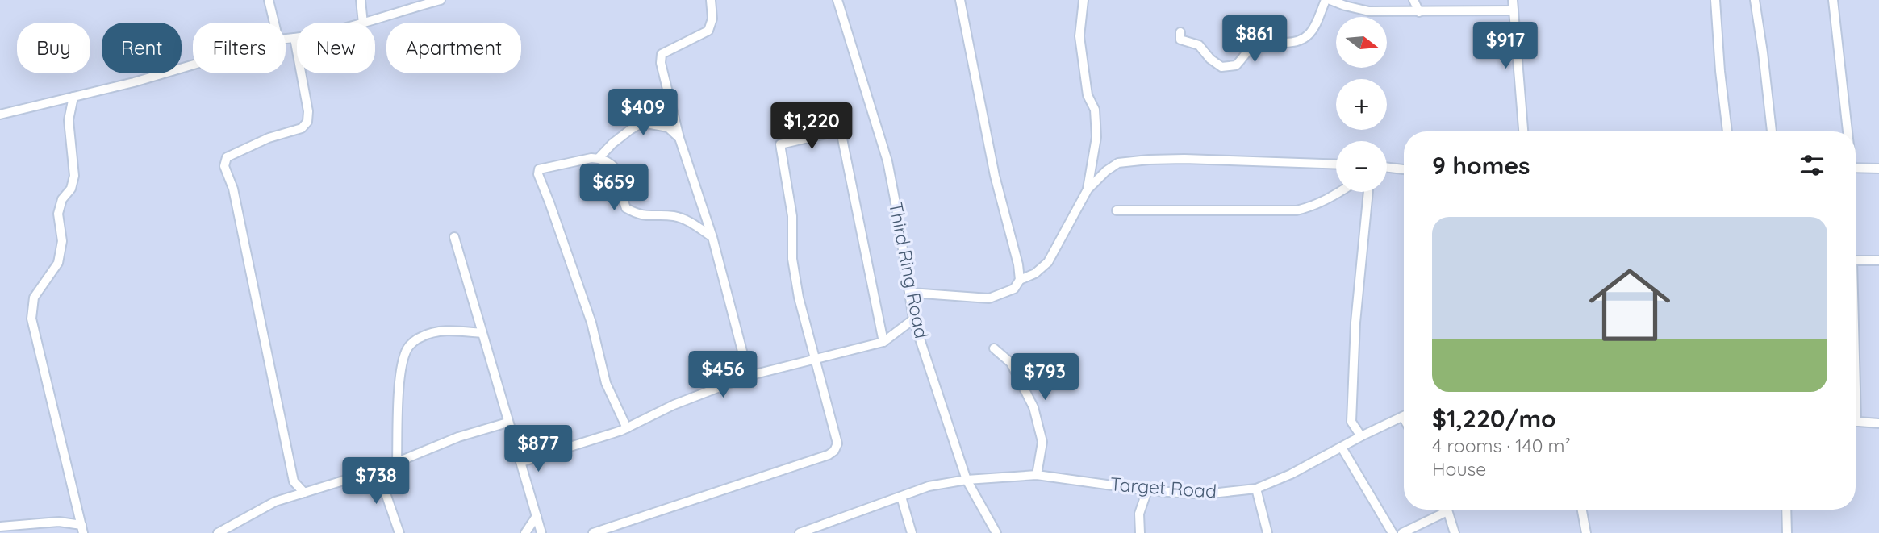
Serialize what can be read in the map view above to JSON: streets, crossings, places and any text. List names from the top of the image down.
{
  "streets": {
    "street": ["Third Ring Road", "Target Road"]
  },
  "crossings": [
    ["Third Ring Road", "Target Road"]
  ],
  "north": "right",
  "page": {
    "price": [
      "$861",
      "$917",
      "$409",
      "$1,220",
      "$659",
      "$456",
      "$793",
      "$877",
      "$738"
    ],
    "map_buttons": ["+", "−"],
    "chip": [
      "Buy",
      "Rent",
      "Filters",
      "New",
      "Apartment"
    ],
    "heading": "9 homes",
    "list": [
      {
        "name": "$1,220/mo",
        "note": "4 rooms · 140 m² · House"
      }
    ]
  }
}
